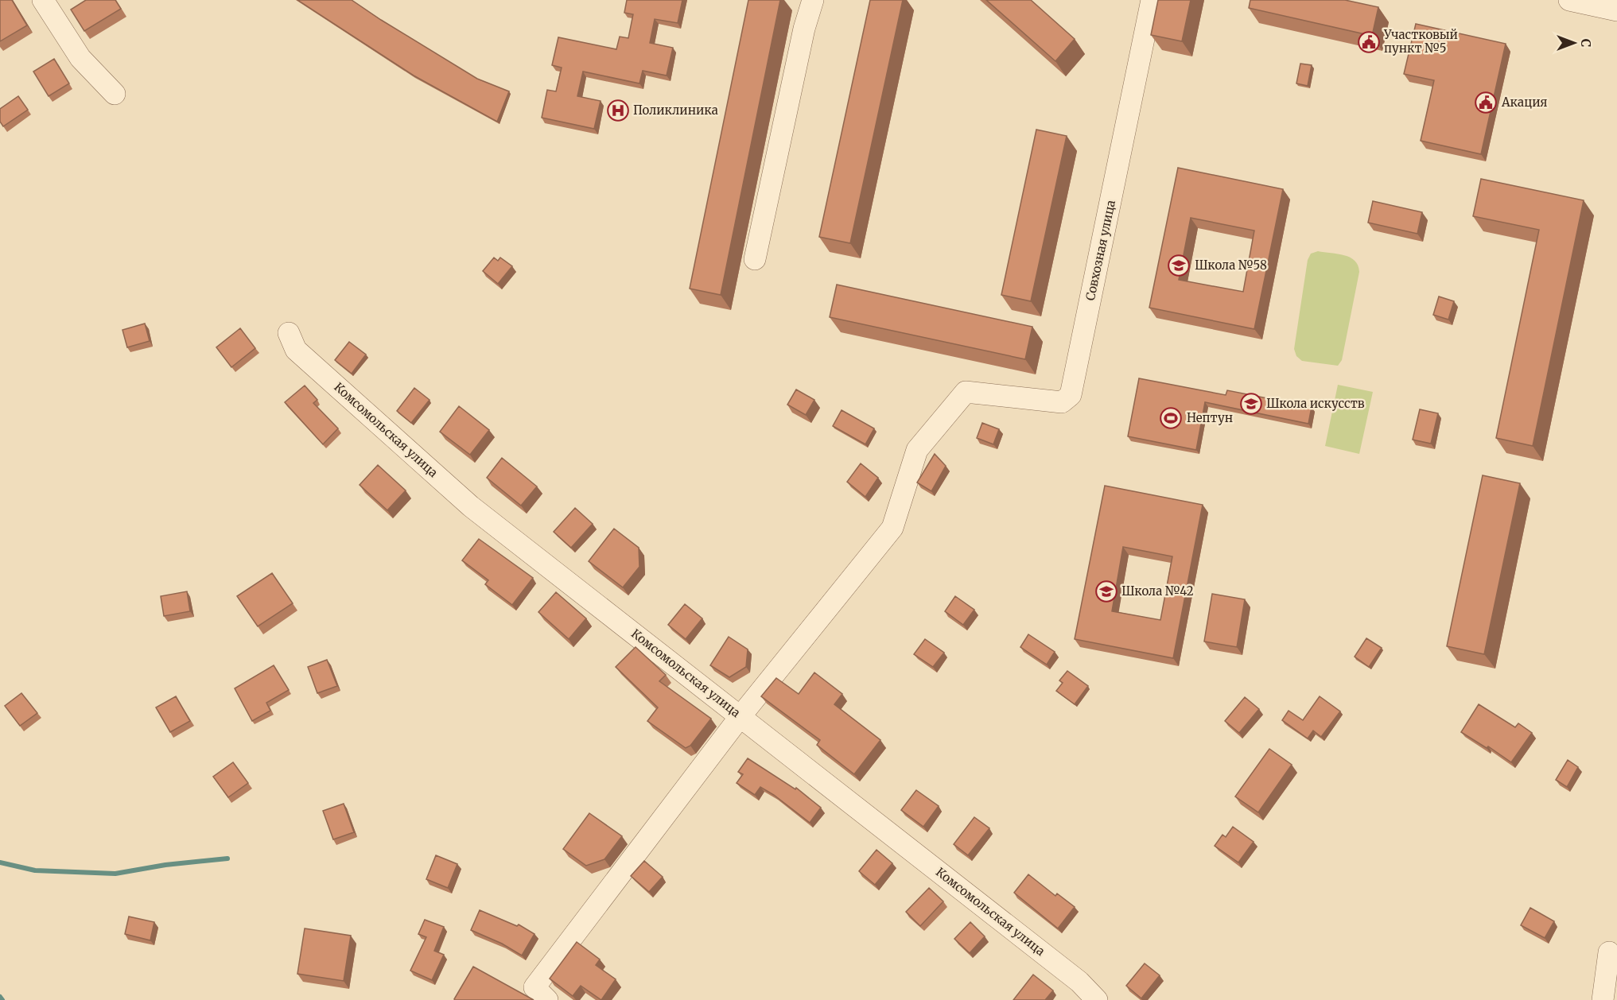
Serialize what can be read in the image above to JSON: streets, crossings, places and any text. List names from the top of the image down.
{
  "streets": {
    "street": ["Совхозная улица", "Комсомольская улица"]
  },
  "crossings": [
    ["Совхозная улица", "Комсомольская улица"]
  ],
  "places": {
    "public building": ["Участковый пункт №5", "Акация"],
    "hospital": ["Поликлиника"],
    "school or university": ["Школа №58", "Школа искусств", "Школа №42"],
    "sports": ["Нептун"]
  },
  "north": "right"
}
